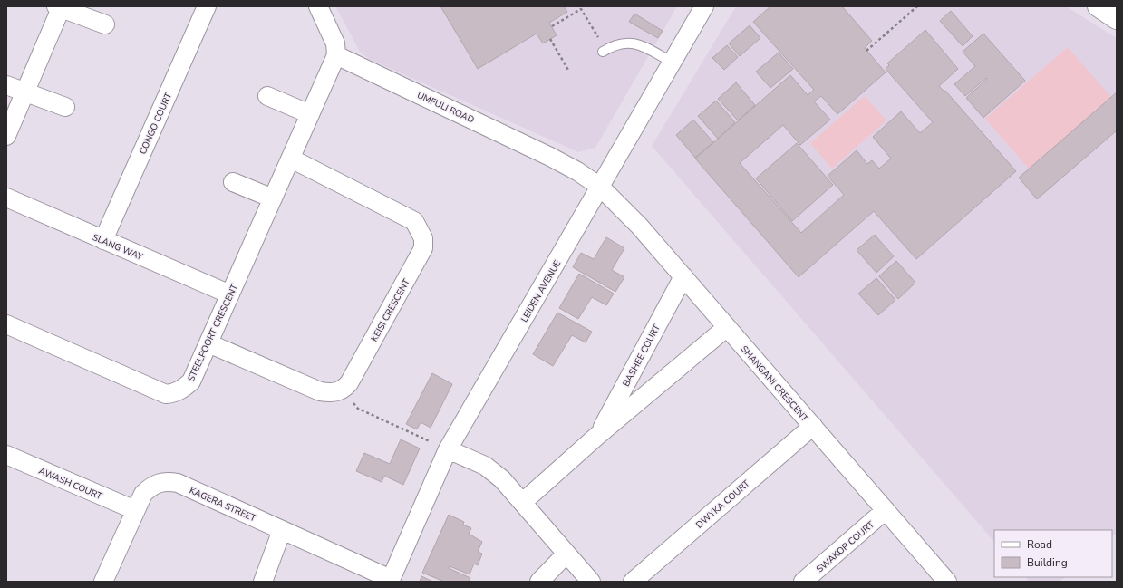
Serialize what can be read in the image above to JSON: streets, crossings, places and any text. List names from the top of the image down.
{
  "streets": {
    "street": [
      "UMFULI ROAD",
      "CONGO COURT",
      "SLANG WAY",
      "LEIDEN AVENUE",
      "KEISI CRESCENT",
      "STEELPOORT CRESCENT",
      "BASHEE COURT",
      "SHANGANI CRESCENT",
      "AWASH COURT",
      "KAGERA STREET",
      "DWYKA COURT",
      "SWAKOP COURT"
    ]
  },
  "crossings": [
    ["UMFULI ROAD", "LEIDEN AVENUE"],
    ["UMFULI ROAD", "STEELPOORT CRESCENT"],
    ["UMFULI ROAD", "SHANGANI CRESCENT"],
    ["CONGO COURT", "SLANG WAY"],
    ["SLANG WAY", "STEELPOORT CRESCENT"],
    ["LEIDEN AVENUE", "SHANGANI CRESCENT"],
    ["LEIDEN AVENUE", "KAGERA STREET"],
    ["KEISI CRESCENT", "STEELPOORT CRESCENT"],
    ["BASHEE COURT", "SHANGANI CRESCENT"],
    ["SHANGANI CRESCENT", "DWYKA COURT"],
    ["SHANGANI CRESCENT", "SWAKOP COURT"],
    ["AWASH COURT", "KAGERA STREET"]
  ],
  "legend": ["Road", "Building"]
}
